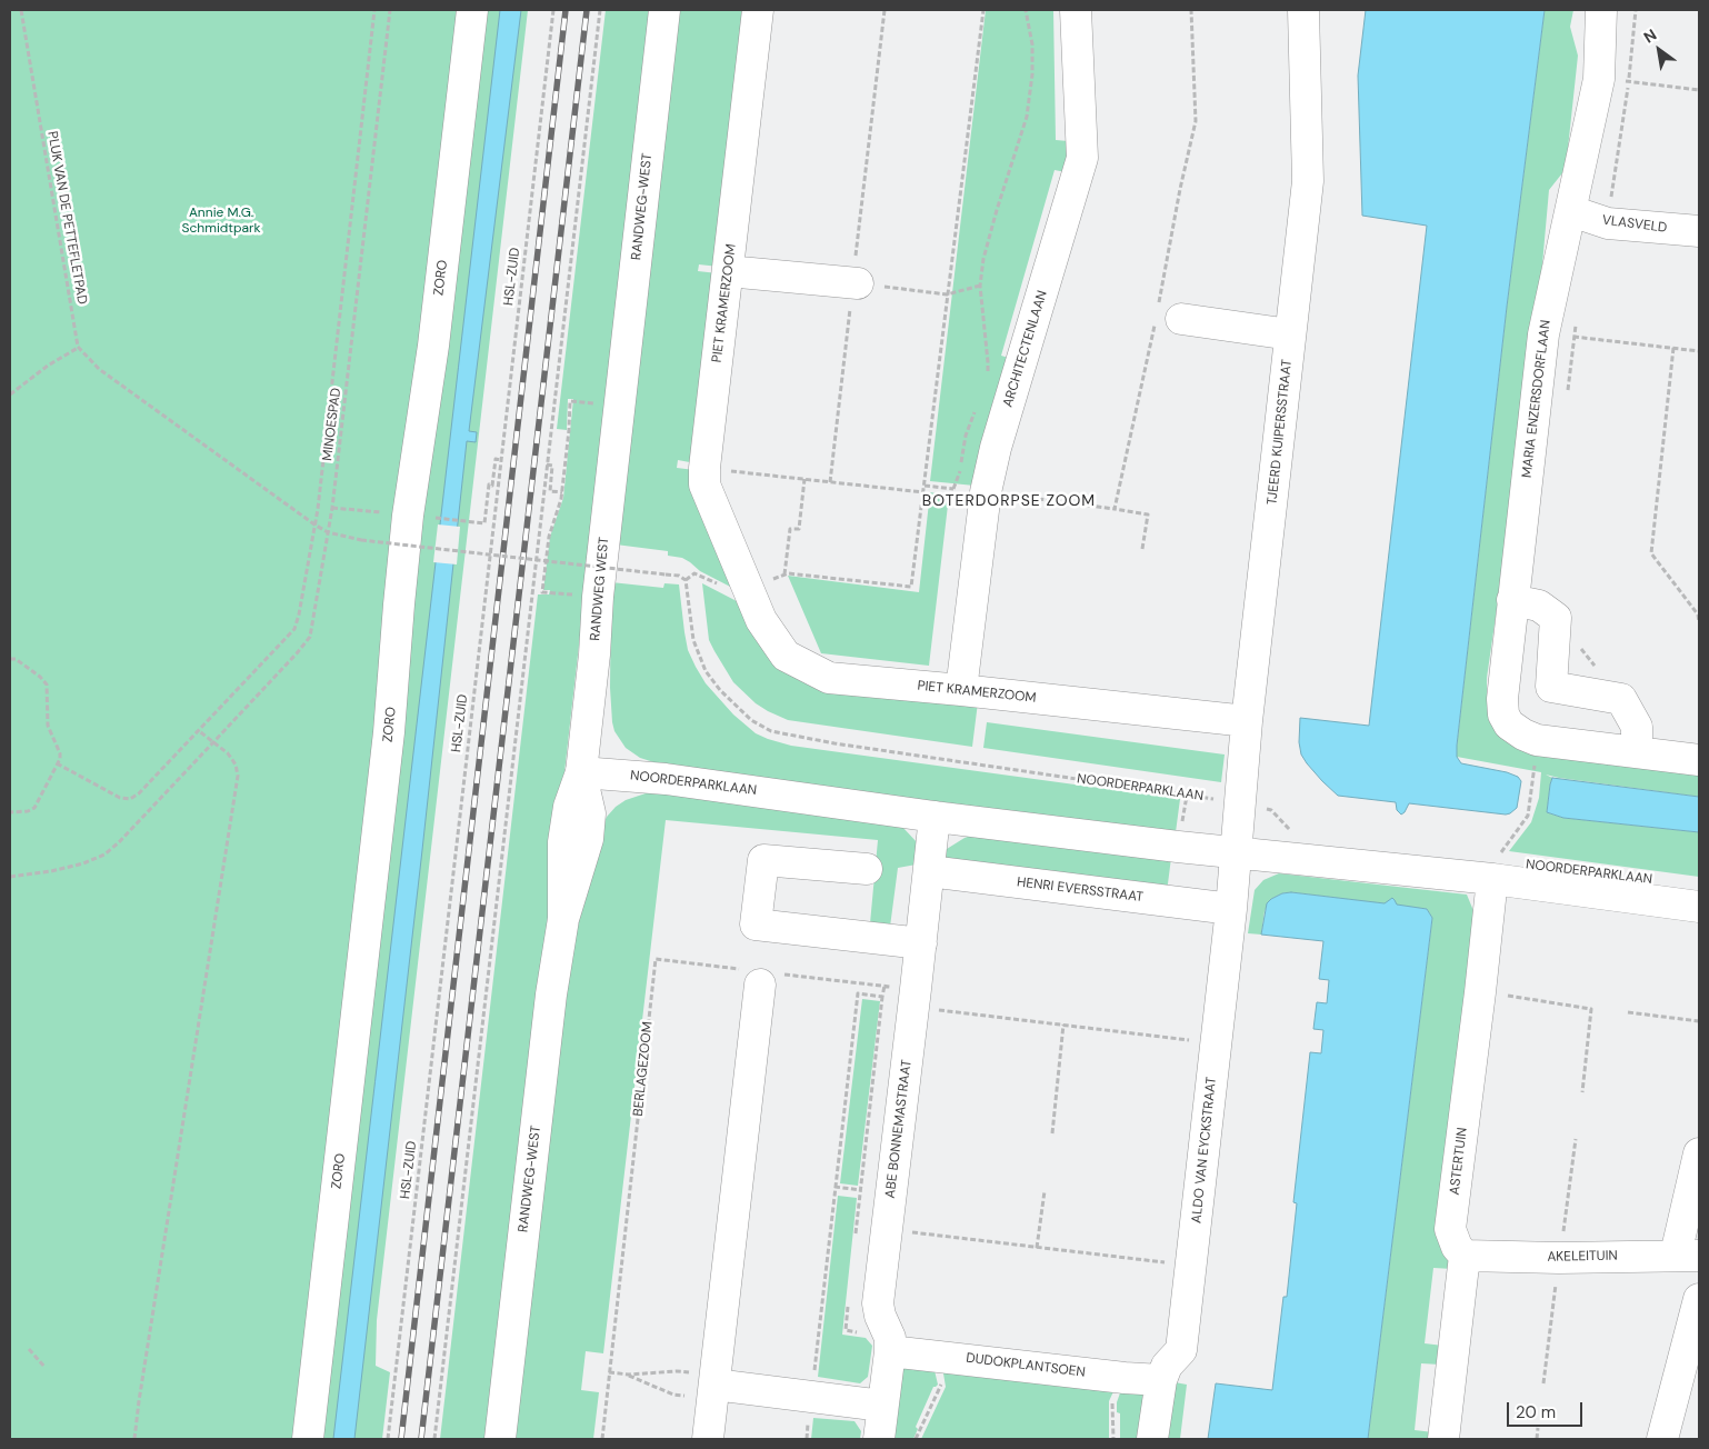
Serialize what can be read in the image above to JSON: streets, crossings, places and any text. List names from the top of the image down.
{
  "streets": {
    "street": [
      "RANDWEG-WEST",
      "VLASVELD",
      "ZORO",
      "PIET KRAMERZOOM",
      "ARCHITECTENLAAN",
      "MARIA ENZERSDORFLAAN",
      "TJEERD KUIPERSSTRAAT",
      "RANDWEG WEST",
      "NOORDERPARKLAAN",
      "HENRI EVERSSTRAAT",
      "ABE BONNEMASTRAAT",
      "ALDO VAN EYCKSTRAAT",
      "ASTERTUIN",
      "AKELEITUIN",
      "DUDOKPLANTSOEN"
    ],
    "path": [
      "PLUK VAN DE PETTEFLETPAD",
      "HSL-ZUID",
      "MINOESPAD",
      "BERLAGEZOOM"
    ]
  },
  "crossings": [
    ["RANDWEG-WEST", "RANDWEG WEST"],
    ["VLASVELD", "MARIA ENZERSDORFLAAN"],
    ["PIET KRAMERZOOM", "ARCHITECTENLAAN"],
    ["PIET KRAMERZOOM", "TJEERD KUIPERSSTRAAT"],
    ["TJEERD KUIPERSSTRAAT", "NOORDERPARKLAAN"],
    ["TJEERD KUIPERSSTRAAT", "ALDO VAN EYCKSTRAAT"],
    ["RANDWEG WEST", "NOORDERPARKLAAN"],
    ["NOORDERPARKLAAN", "ABE BONNEMASTRAAT"],
    ["NOORDERPARKLAAN", "ALDO VAN EYCKSTRAAT"],
    ["NOORDERPARKLAAN", "ASTERTUIN"],
    ["HENRI EVERSSTRAAT", "ABE BONNEMASTRAAT"],
    ["HENRI EVERSSTRAAT", "ALDO VAN EYCKSTRAAT"],
    ["BERLAGEZOOM", "ABE BONNEMASTRAAT"],
    ["BERLAGEZOOM", "ALDO VAN EYCKSTRAAT"],
    ["ABE BONNEMASTRAAT", "DUDOKPLANTSOEN"],
    ["ALDO VAN EYCKSTRAAT", "DUDOKPLANTSOEN"],
    ["ASTERTUIN", "AKELEITUIN"]
  ],
  "districts": ["BOTERDORPSE ZOOM"],
  "parks": ["Annie M.G. Schmidtpark"],
  "scale_bar": "20 m",
  "north": "top left"
}
